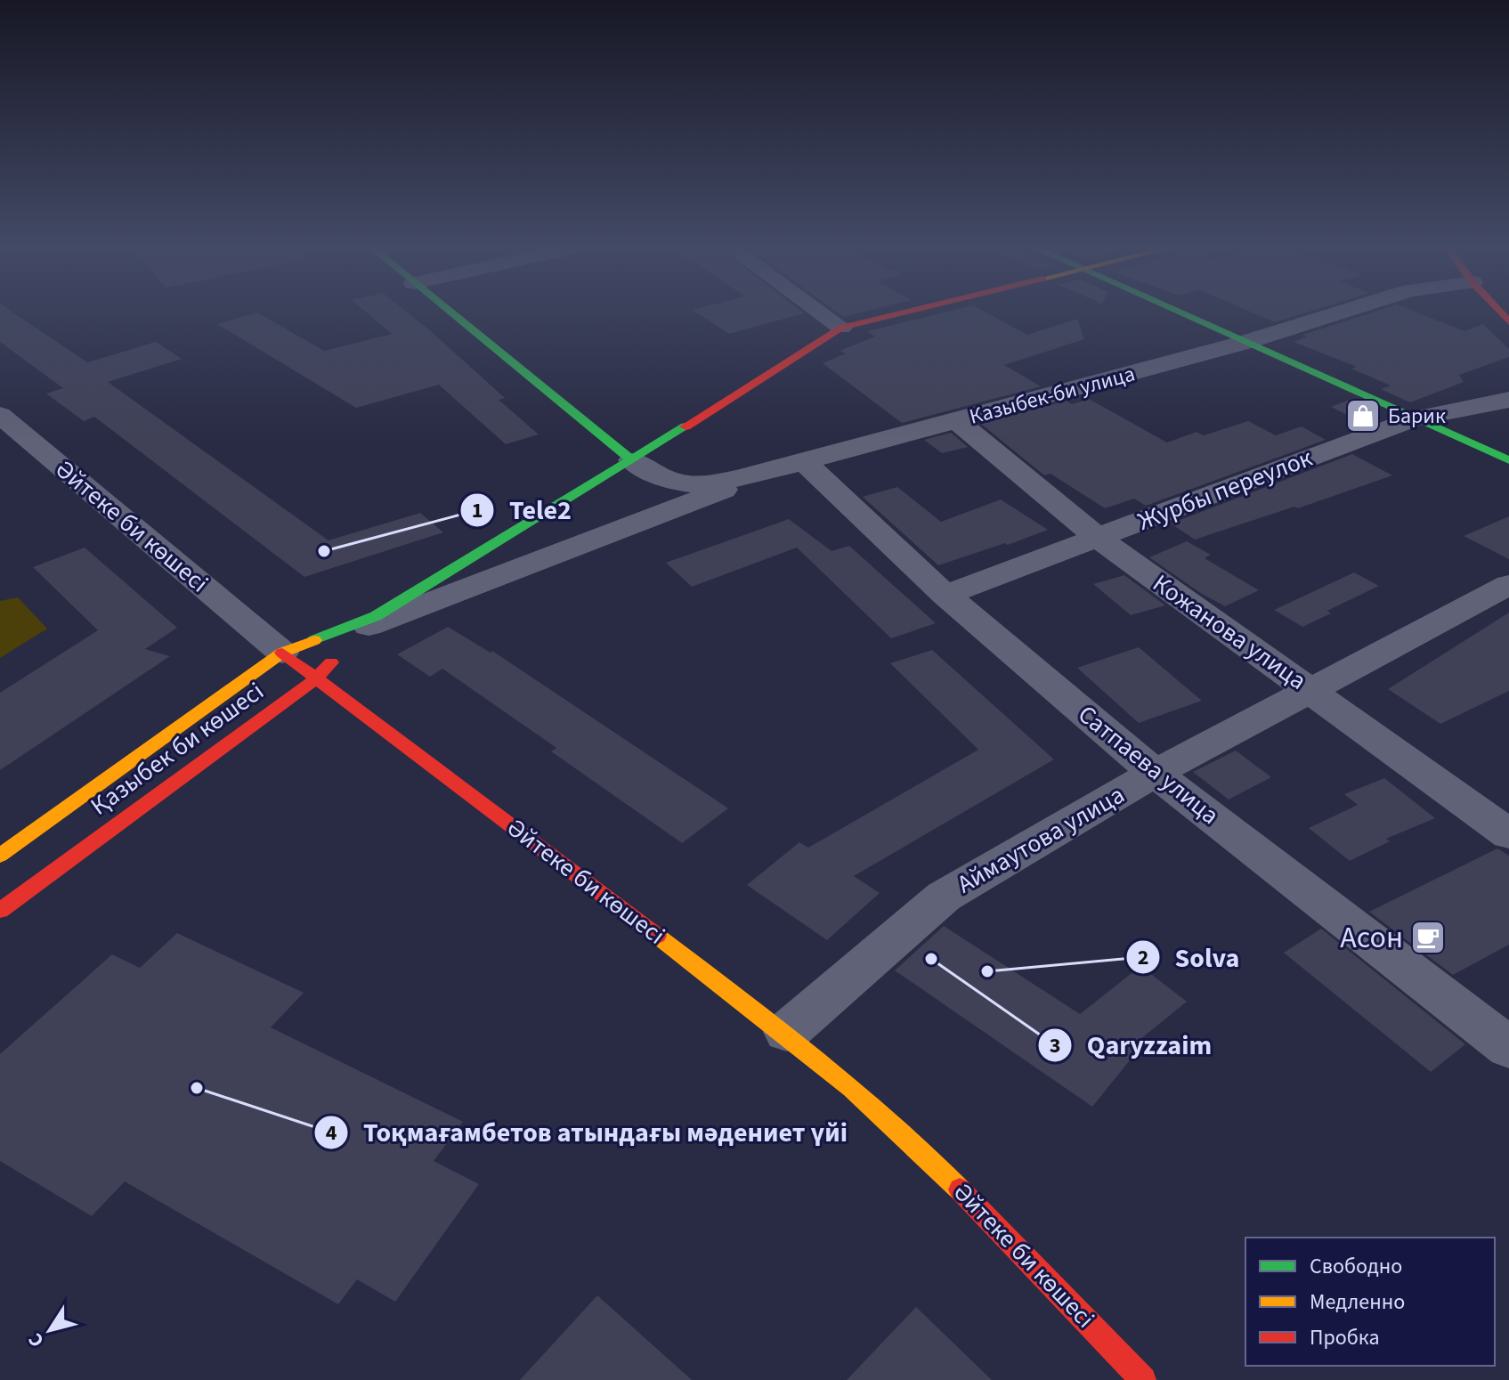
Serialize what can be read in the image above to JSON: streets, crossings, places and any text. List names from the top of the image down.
{
  "streets": {
    "street": [
      "Казыбек-би улица",
      "Журбы переулок",
      "Әйтеке би көшесі",
      "Кожанова улица",
      "Қазыбек би көшесі",
      "Сатпаева улица",
      "Аймаутова улица"
    ]
  },
  "crossings": [
    ["Казыбек-би улица", "Кожанова улица"],
    ["Казыбек-би улица", "Қазыбек би көшесі"],
    ["Казыбек-би улица", "Сатпаева улица"],
    ["Журбы переулок", "Кожанова улица"],
    ["Журбы переулок", "Сатпаева улица"],
    ["Әйтеке би көшесі", "Қазыбек би көшесі"],
    ["Әйтеке би көшесі", "Аймаутова улица"],
    ["Кожанова улица", "Аймаутова улица"],
    ["Сатпаева улица", "Аймаутова улица"]
  ],
  "places": {
    "shop": ["Барик"],
    "other": [
      "Tele2",
      "Qaryzzaim",
      "Solva",
      "Тоқмағамбетов атындағы мәдениет үйі"
    ],
    "cafe": ["Асон"]
  },
  "legend": ["Свободно", "Медленно", "Пробка"],
  "north": "bottom left"
}
